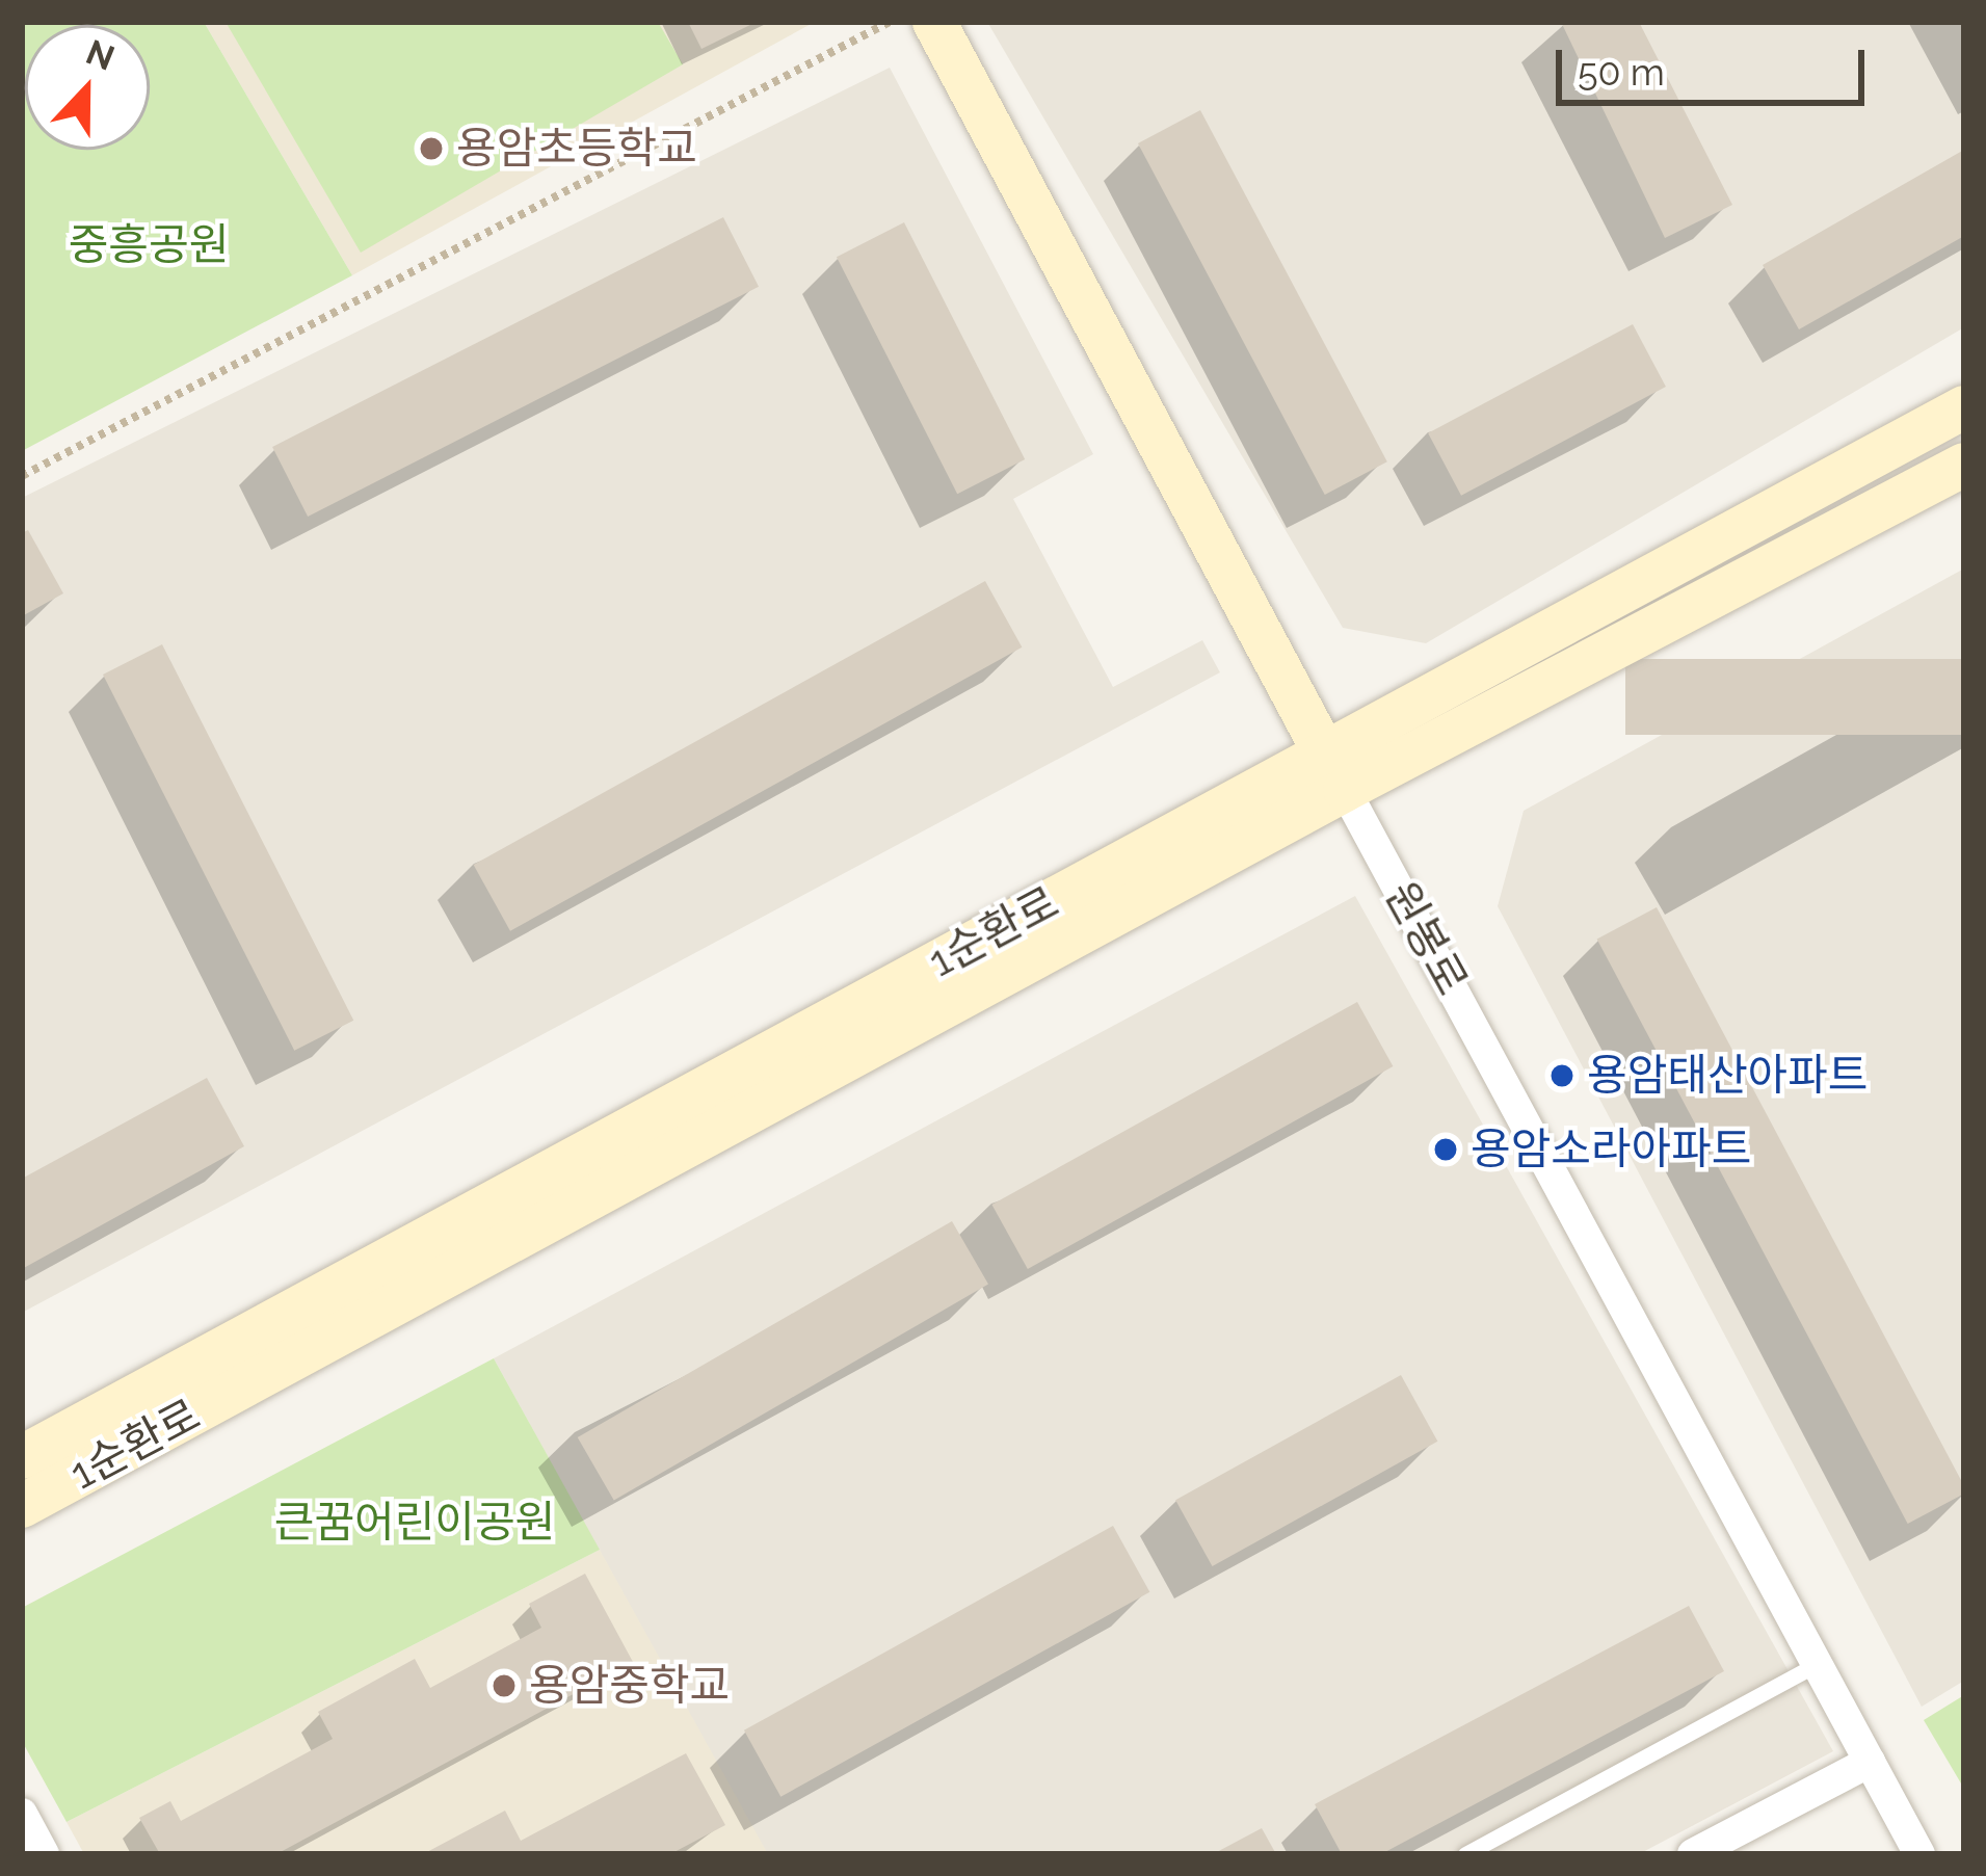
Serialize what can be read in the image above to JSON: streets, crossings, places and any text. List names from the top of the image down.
{
  "streets": {
    "street": ["1순환로", "원봉로"]
  },
  "crossings": [
    ["1순환로", "원봉로"]
  ],
  "parks": ["중흥공원", "큰꿈어린이공원"],
  "places": [
    "용암초등학교",
    "용암태산아파트",
    "용암소라아파트",
    "용암중학교"
  ],
  "scale_bar": "50 m",
  "north": "top"
}
